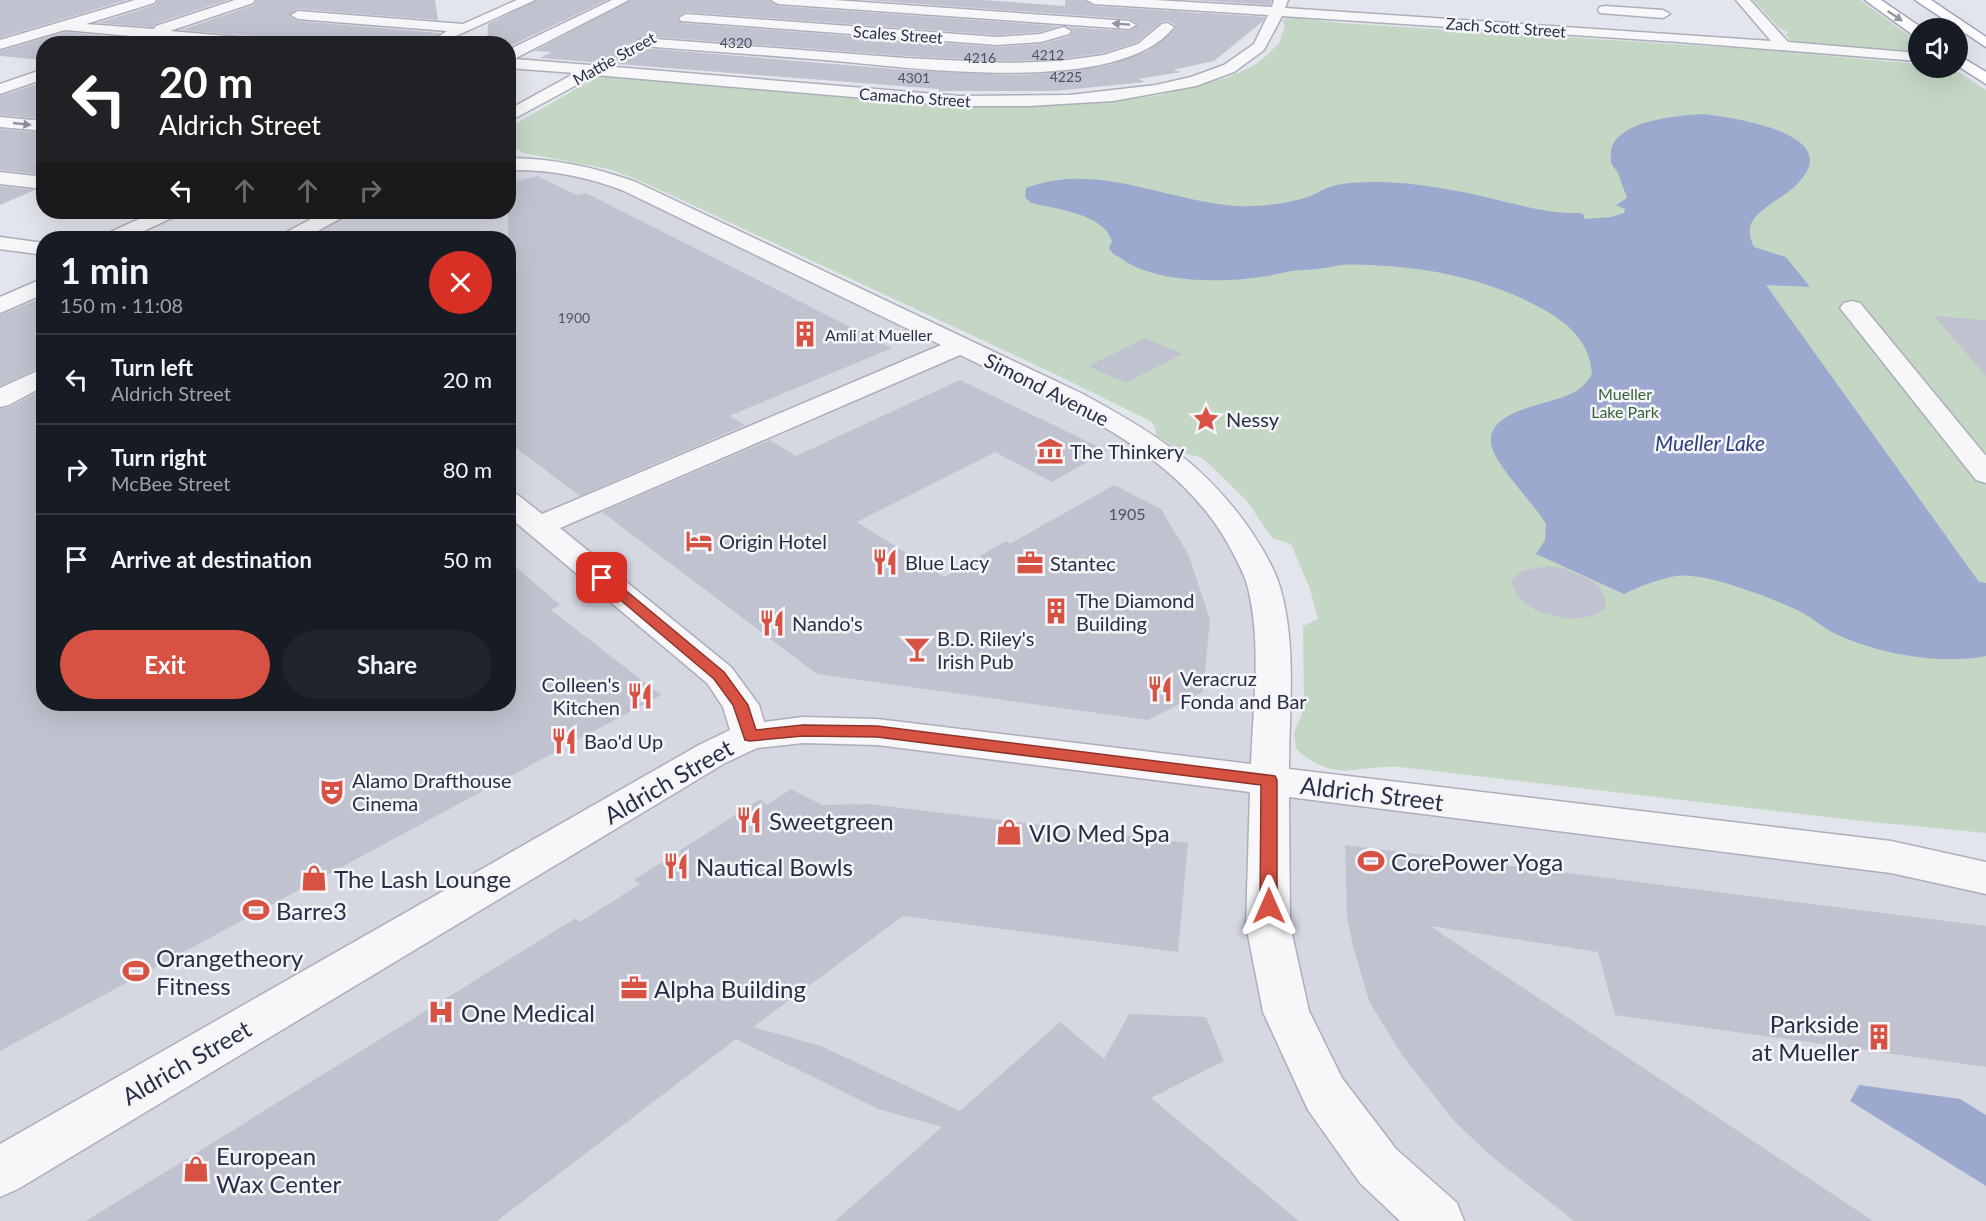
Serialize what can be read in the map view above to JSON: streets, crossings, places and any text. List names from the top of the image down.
{
  "streets": {
    "street": [
      "Zach Scott Street",
      "Scales Street",
      "Mattie Street",
      "Camacho Street",
      "Simond Avenue",
      "Aldrich Street"
    ]
  },
  "crossings": [
    ["Zach Scott Street", "Scales Street"],
    ["Zach Scott Street", "Camacho Street"],
    ["Scales Street", "Mattie Street"],
    ["Mattie Street", "Camacho Street"],
    ["Simond Avenue", "Aldrich Street"]
  ],
  "water": ["Mueller Lake"],
  "parks": ["Mueller Lake Park"],
  "places": {
    "building": ["Amli at Mueller", "The Diamond Building", "Parkside at Mueller"],
    "place": ["Nessy"],
    "museum": ["The Thinkery"],
    "hotel": ["Origin Hotel"],
    "restaurant": [
      "Blue Lacy",
      "Nando's",
      "Veracruz Fonda and Bar",
      "Colleen's Kitchen",
      "Bao'd Up",
      "Sweetgreen",
      "Nautical Bowls"
    ],
    "office": ["Stantec", "Alpha Building"],
    "bar": ["B.D. Riley's Irish Pub"],
    "theatre": ["Alamo Drafthouse Cinema"],
    "shop": ["VIO Med Spa", "The Lash Lounge", "European Wax Center"],
    "sports": ["CorePower Yoga", "Barre3", "Orangetheory Fitness"],
    "hospital": ["One Medical"]
  },
  "house_numbers": [
    "4320",
    "4212",
    "4216",
    "4225",
    "4301",
    "1900",
    "1905"
  ],
  "page": {
    "turn": ["20 m", "Aldrich Street"],
    "heading": ["1 min", "150 m · 11:08"],
    "list": [
      {
        "name": "Turn left",
        "note": "Aldrich Street",
        "value": "20 m"
      },
      {
        "name": "Turn right",
        "note": "McBee Street",
        "value": "80 m"
      },
      {
        "name": "Arrive at destination",
        "value": "50 m"
      }
    ],
    "buttons": ["Exit", "Share"]
  }
}
